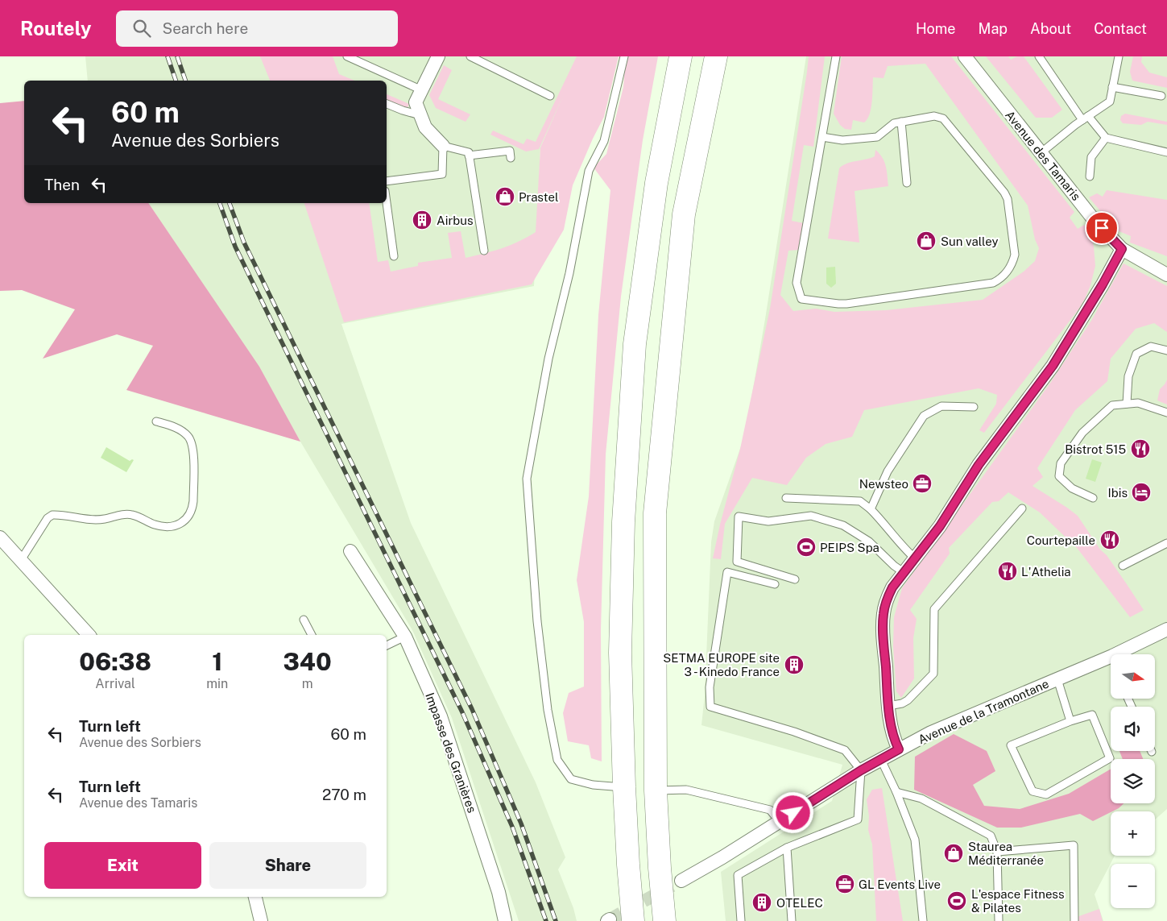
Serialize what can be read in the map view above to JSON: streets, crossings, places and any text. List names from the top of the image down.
{
  "streets": {
    "street": ["Avenue des Tamaris", "Avenue de la Tramontane", "Impasse des Granières"]
  },
  "places": {
    "shop": ["Prastel", "Sun valley", "Staurea Méditerranée"],
    "building": ["Airbus", "SETMA EUROPE site 3 - Kinedo France", "OTELEC"],
    "restaurant": ["Bistrot 515", "Courtepaille", "L'Athelia"],
    "office": ["Newsteo", "GL Events Live"],
    "hotel": ["Ibis"],
    "sports": ["PEIPS Spa", "L'espace Fitness & Pilates"]
  },
  "north": "right",
  "page": {
    "header": "Routely",
    "search": "Search here",
    "nav": [
      "Home",
      "Map",
      "About",
      "Contact"
    ],
    "turn": ["60 m", "Avenue des Sorbiers"],
    "then": "Then",
    "eta": [
      "06:38",
      "Arrival",
      "1",
      "min",
      "340",
      "m"
    ],
    "map_buttons": ["+", "−"],
    "list": [
      {
        "name": "Turn left",
        "note": "Avenue des Sorbiers",
        "value": "60 m"
      },
      {
        "name": "Turn left",
        "note": "Avenue des Tamaris",
        "value": "270 m"
      }
    ],
    "buttons": ["Exit", "Share"]
  }
}
